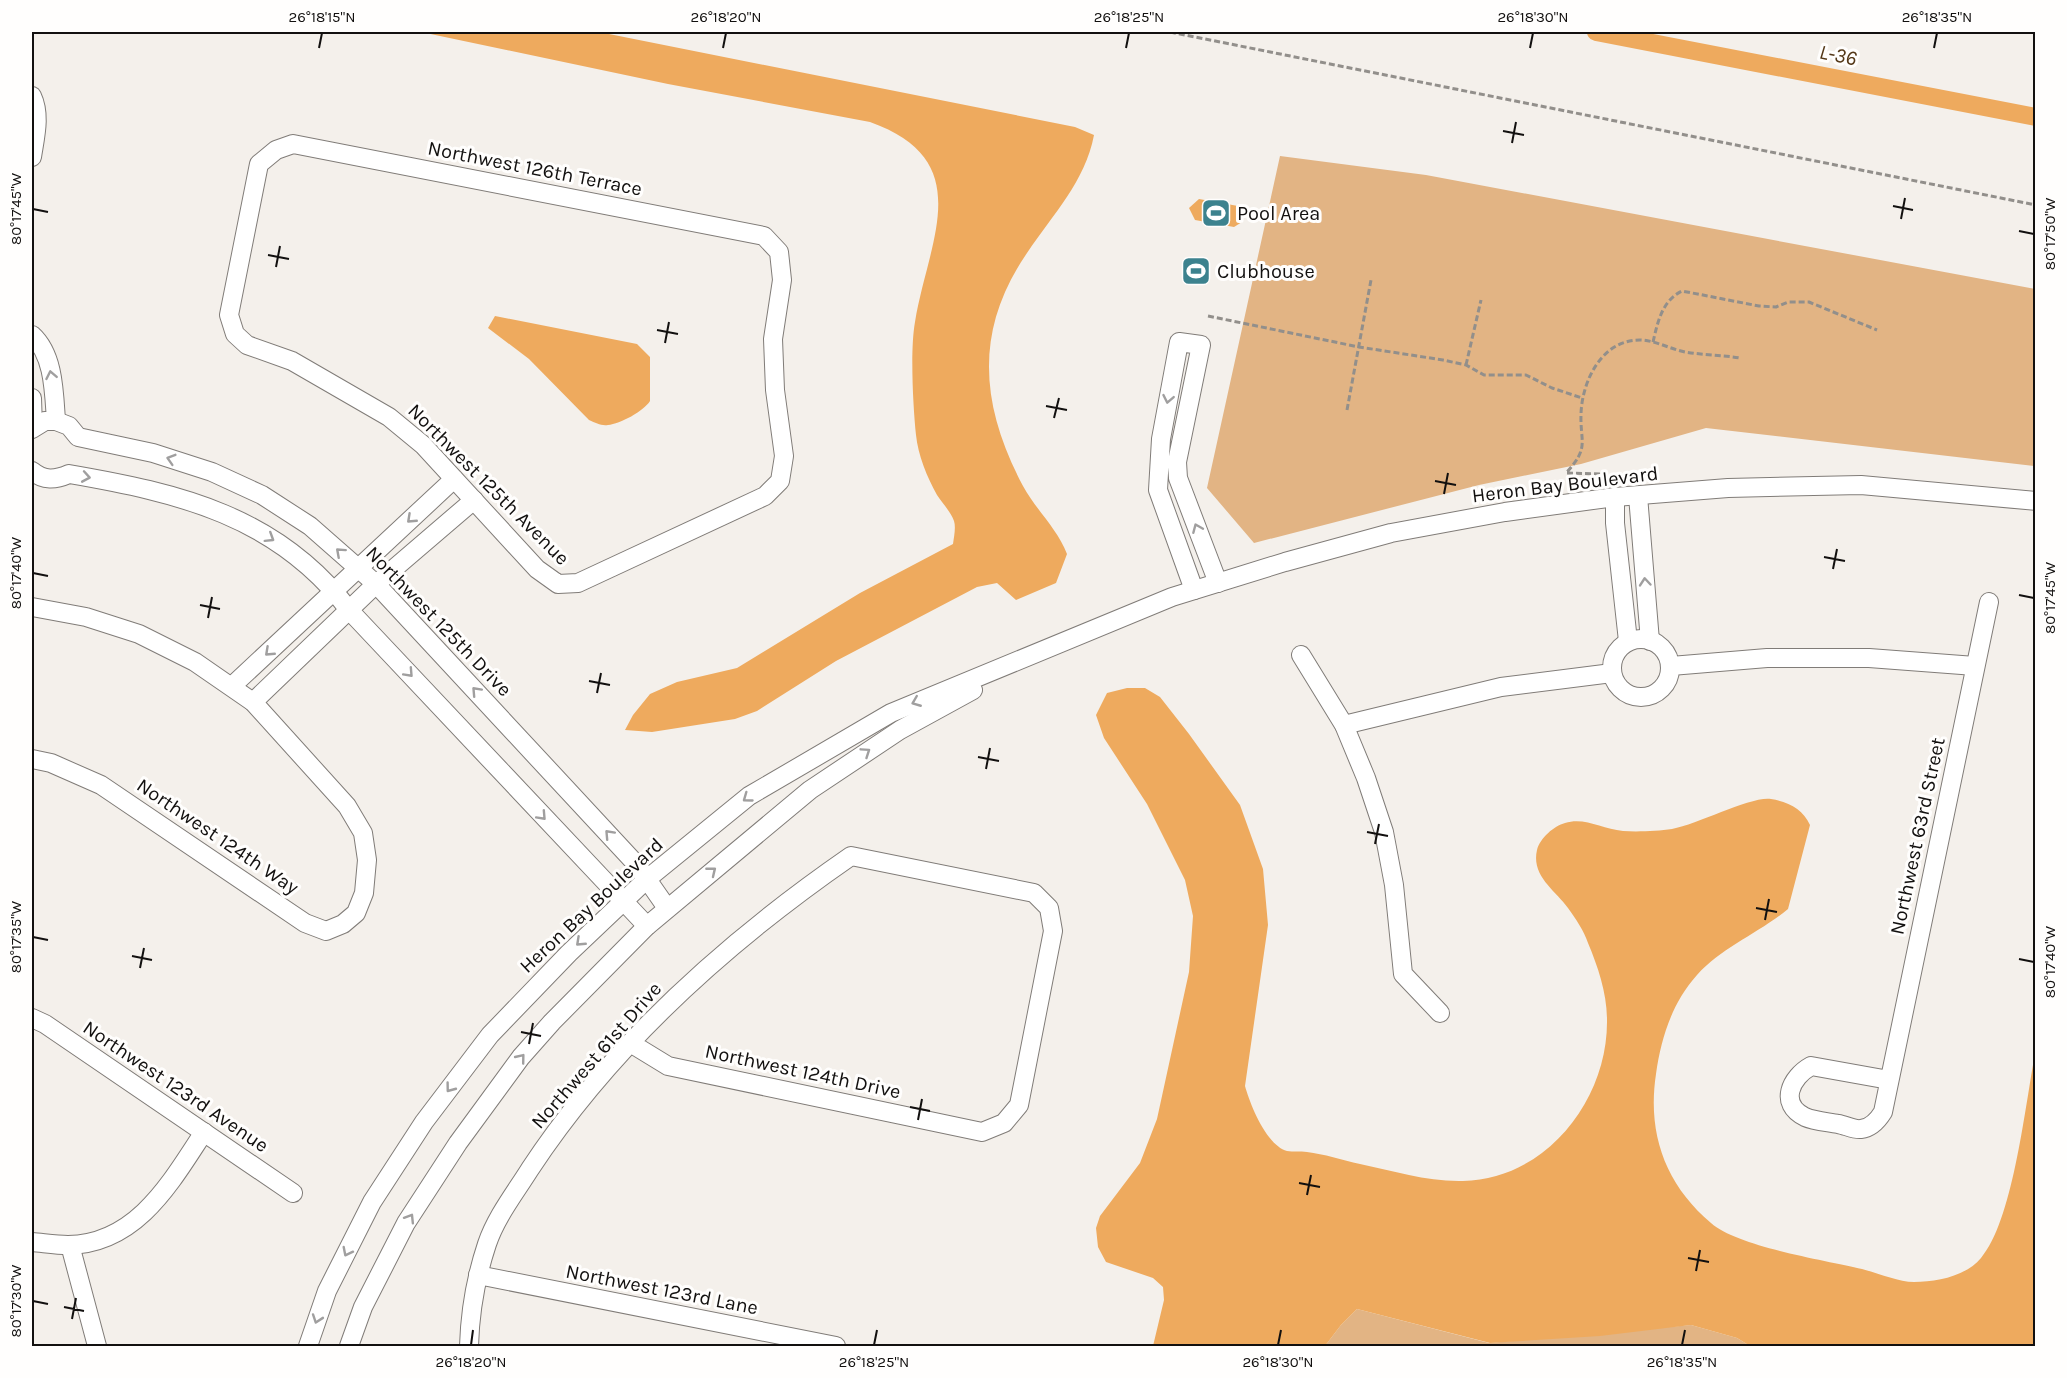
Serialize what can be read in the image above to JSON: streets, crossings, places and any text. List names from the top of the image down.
{
  "streets": {
    "street": [
      "Northwest 126th Terrace",
      "Northwest 125th Avenue",
      "Heron Bay Boulevard",
      "Northwest 125th Drive",
      "Northwest 124th Way",
      "Northwest 63rd Street",
      "Northwest 61st Drive",
      "Northwest 124th Drive",
      "Northwest 123rd Avenue",
      "Northwest 123rd Lane"
    ]
  },
  "crossings": [
    ["Northwest 126th Terrace", "Northwest 125th Avenue"],
    ["Heron Bay Boulevard", "Northwest 125th Drive"],
    ["Northwest 61st Drive", "Northwest 124th Drive"],
    ["Northwest 61st Drive", "Northwest 123rd Lane"]
  ],
  "water": ["L-36"],
  "places": {
    "sports": ["Pool Area", "Clubhouse"]
  },
  "coordinates": [
    "26°18'15\"N",
    "26°18'20\"N",
    "26°18'25\"N",
    "26°18'30\"N",
    "26°18'35\"N",
    "80°17'45\"W",
    "80°17'50\"W",
    "80°17'40\"W",
    "80°17'35\"W",
    "80°17'30\"W"
  ]
}
